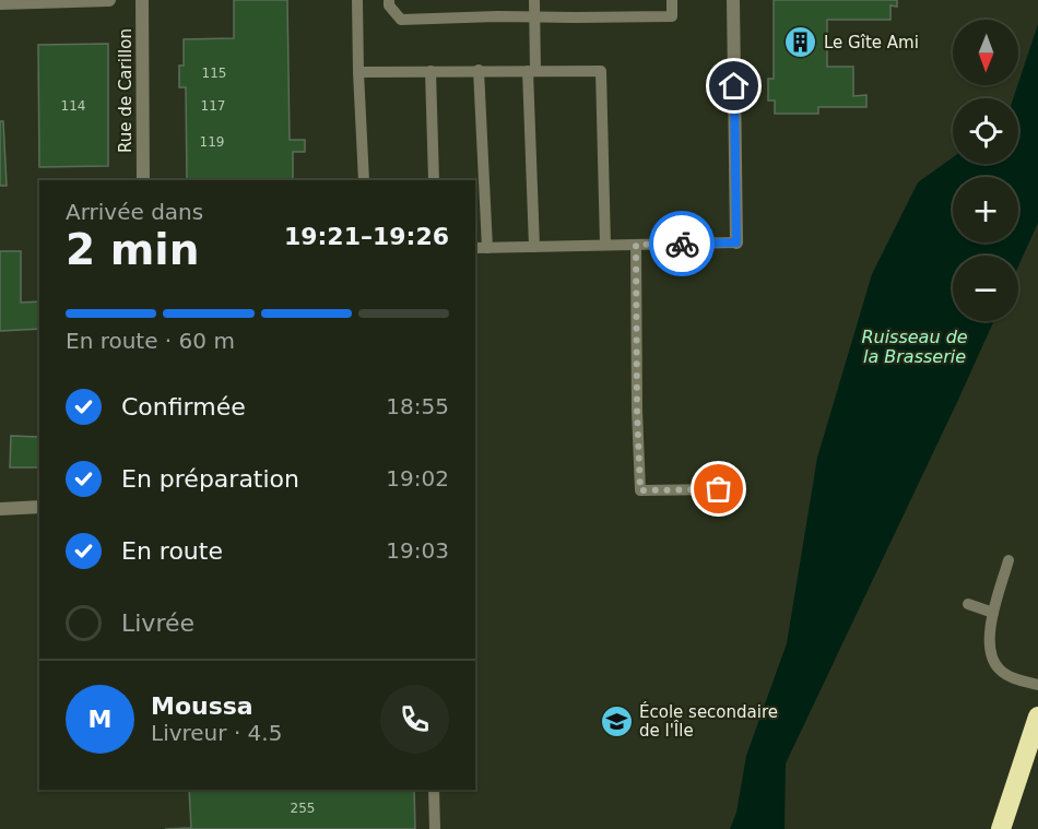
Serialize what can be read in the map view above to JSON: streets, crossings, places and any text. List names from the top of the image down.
{
  "streets": {
    "street": ["Rue de Carillon"]
  },
  "water": ["Ruisseau de la Brasserie"],
  "places": {
    "building": ["Le Gîte Ami"],
    "school or university": ["École secondaire de l'Île"]
  },
  "house_numbers": [
    "115",
    "114",
    "117",
    "119",
    "255"
  ],
  "north": "bottom",
  "page": {
    "map_buttons": ["+", "−"],
    "heading": ["2 min", "Arrivée dans", "19:21–19:26"],
    "panel": ["Moussa", "Livreur · 4.5"],
    "bar": "En route · 60 m",
    "list": [
      ["Confirmée", "18:55"],
      ["En préparation", "19:02"],
      ["En route", "19:03"],
      "Livrée"
    ],
    "round": "M"
  }
}
